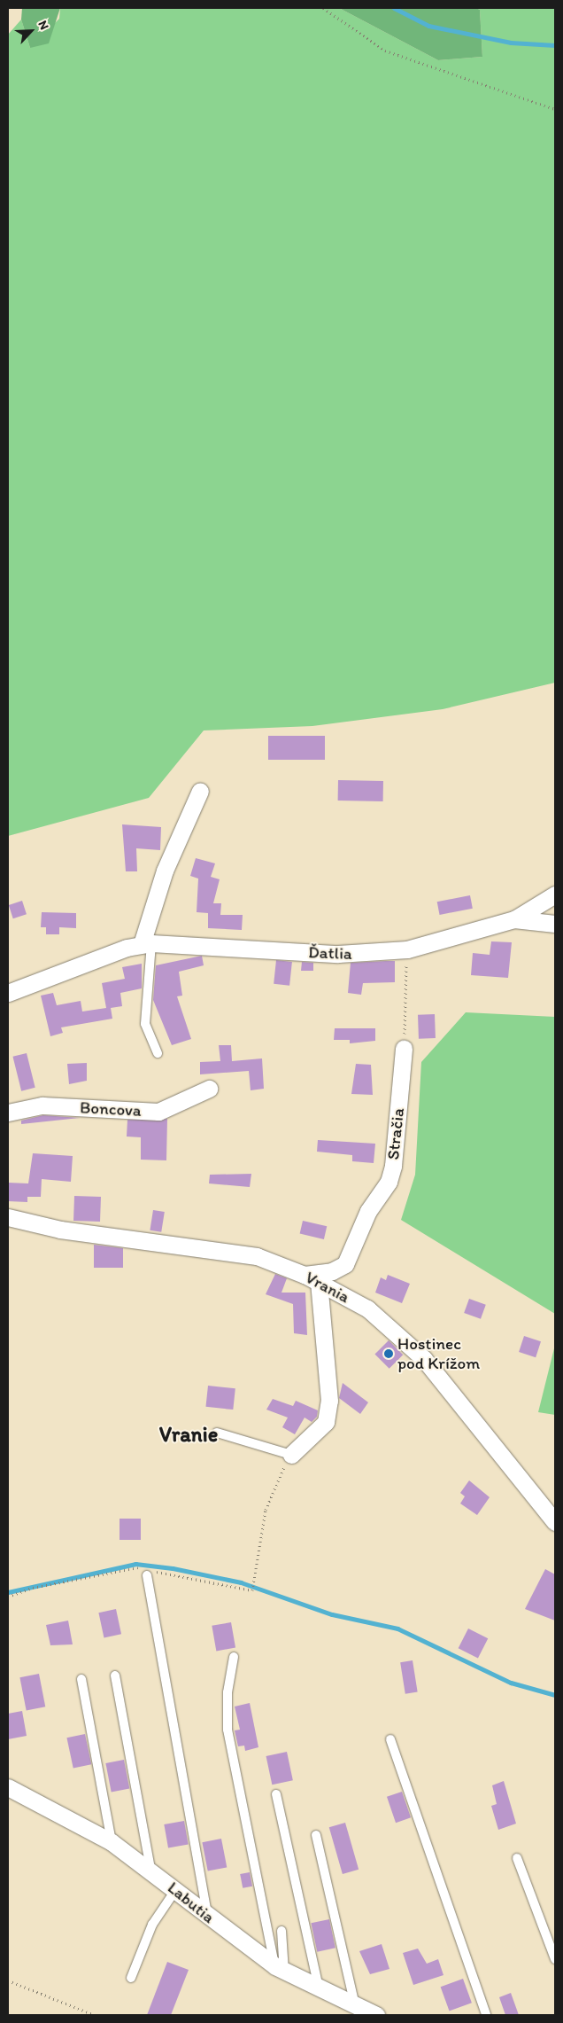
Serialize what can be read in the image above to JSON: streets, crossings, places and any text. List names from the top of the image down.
{
  "streets": {
    "street": [
      "Ďatlia",
      "Boncova",
      "Stračia",
      "Vrania",
      "Labutia"
    ]
  },
  "crossings": [
    ["Stračia", "Vrania"]
  ],
  "districts": ["Vranie"],
  "places": ["Hostinec pod Krížom"],
  "north": "top right"
}
